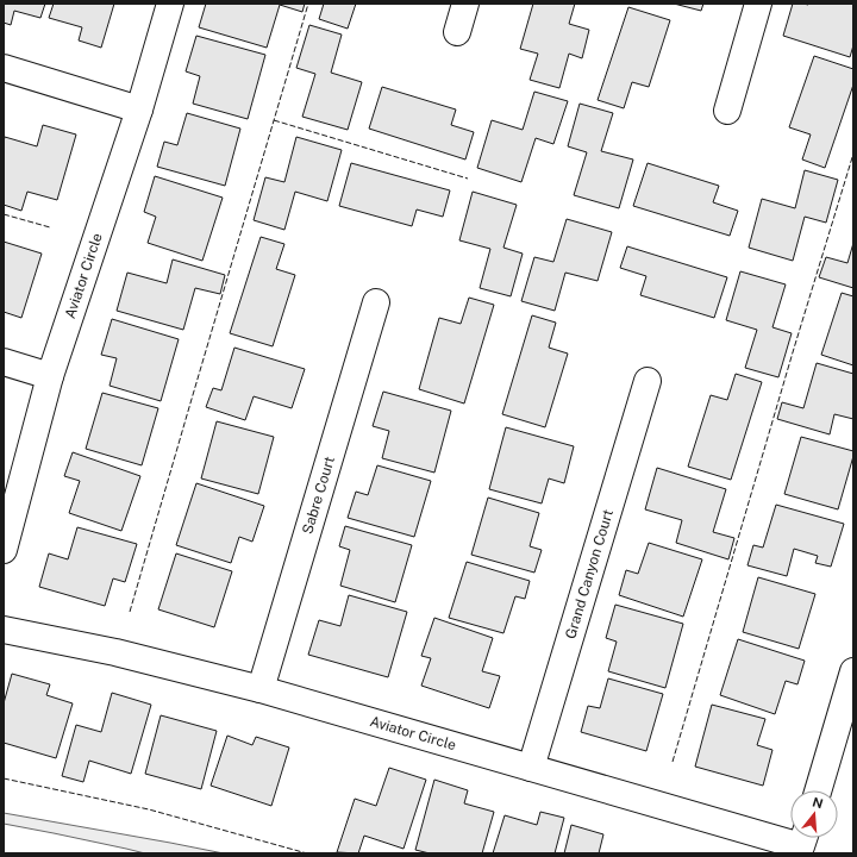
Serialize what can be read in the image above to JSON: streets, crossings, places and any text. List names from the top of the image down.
{
  "streets": {
    "street": ["Aviator Circle", "Sabre Court", "Grand Canyon Court"]
  },
  "crossings": [
    ["Aviator Circle", "Sabre Court"],
    ["Aviator Circle", "Grand Canyon Court"]
  ],
  "north": "top"
}
